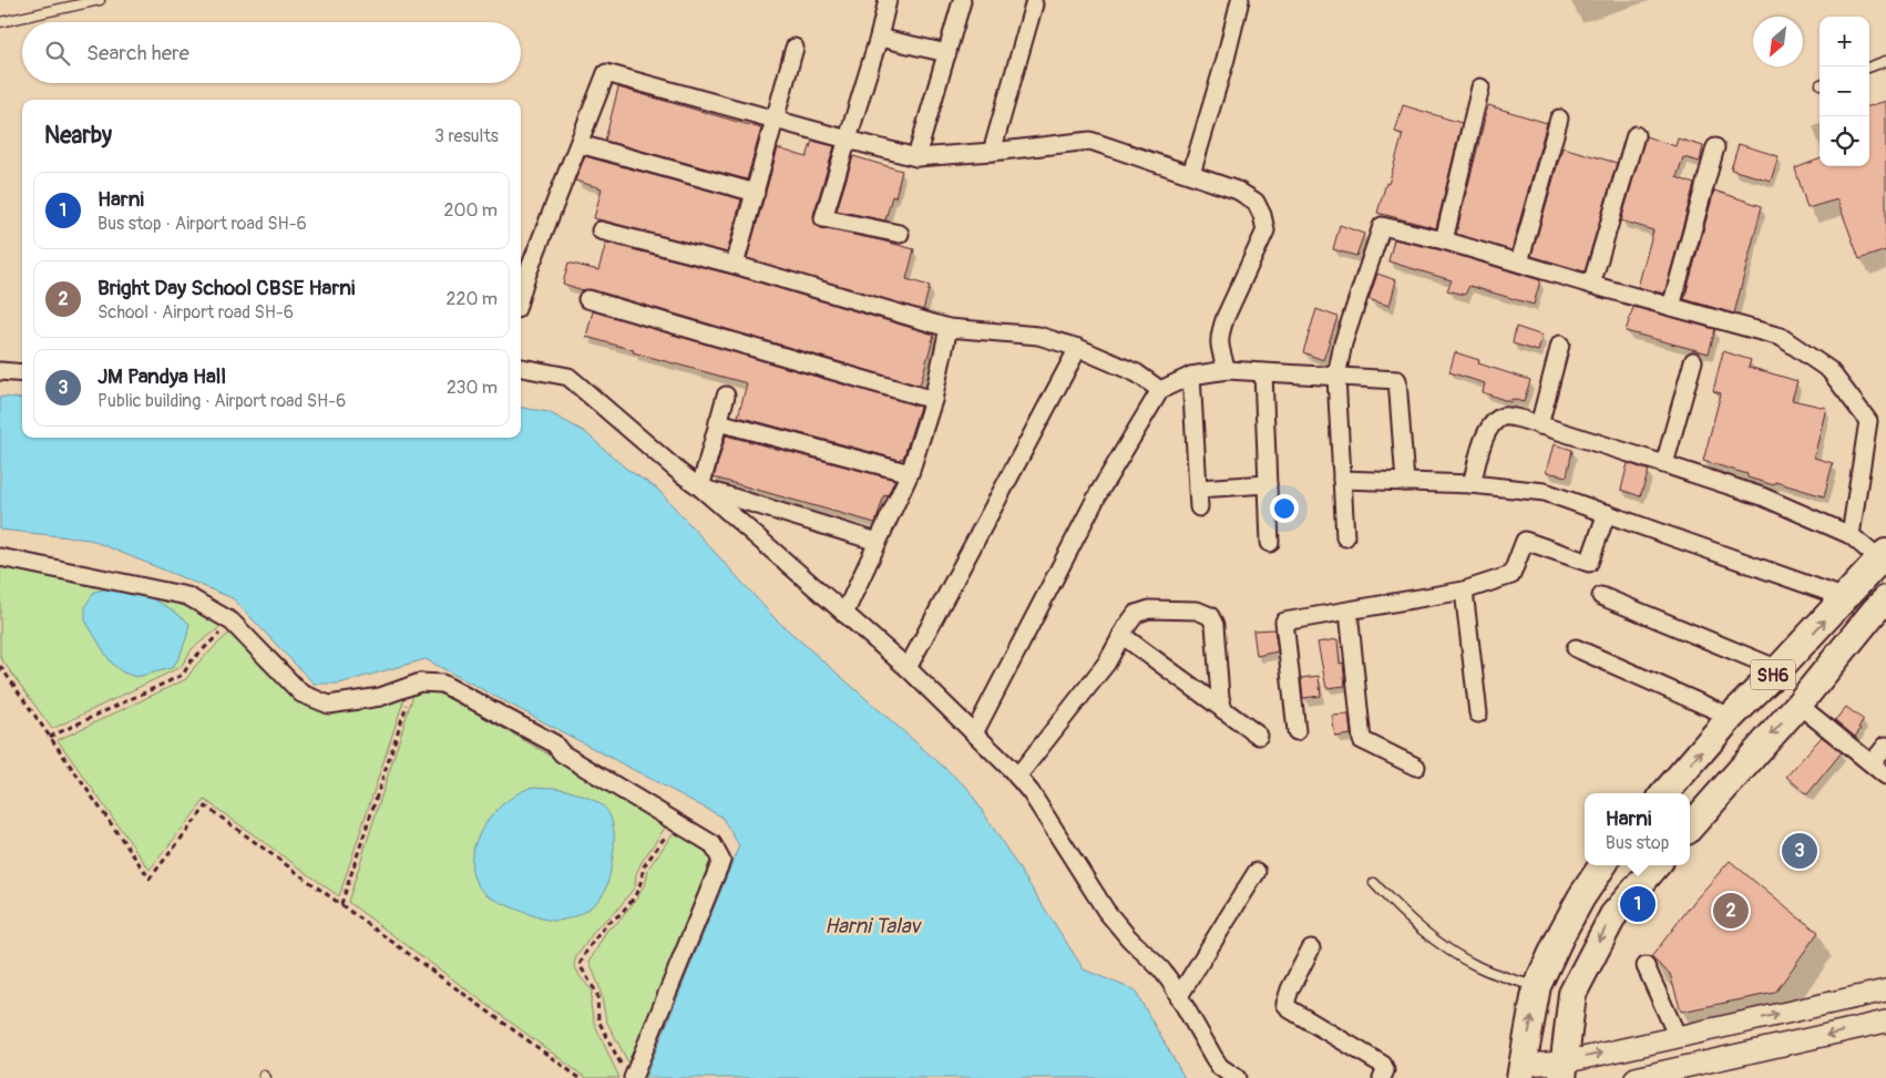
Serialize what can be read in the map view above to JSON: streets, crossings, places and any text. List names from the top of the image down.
{
  "streets": {
    "main road": ["SH6"]
  },
  "water": ["Harni Talav"],
  "north": "bottom left",
  "page": {
    "map_buttons": ["+", "−"],
    "search": "Search here",
    "heading": ["Nearby", "3 results"],
    "list": [
      {
        "mark": "1",
        "name": "Harni",
        "note": "Bus stop · Airport road SH-6",
        "value": "200 m"
      },
      {
        "mark": "2",
        "name": "Bright Day School CBSE Harni",
        "note": "School · Airport road SH-6",
        "value": "220 m"
      },
      {
        "mark": "3",
        "name": "JM Pandya Hall",
        "note": "Public building · Airport road SH-6",
        "value": "230 m"
      }
    ],
    "popup": ["Harni", "Bus stop"],
    "pins": ["3", "1", "2"]
  }
}
